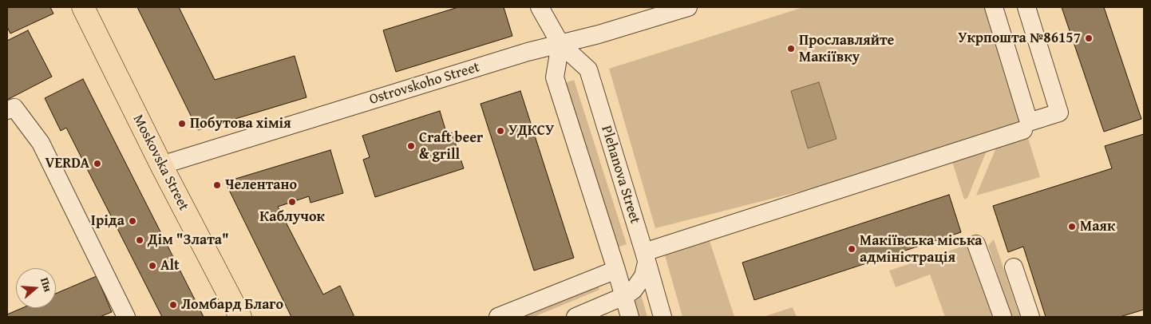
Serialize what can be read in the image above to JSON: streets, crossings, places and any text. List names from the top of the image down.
{
  "streets": {
    "main road": ["Moskovska Street"],
    "street": ["Ostrovskoho Street", "Plehanova Street"]
  },
  "crossings": [
    ["Ostrovskoho Street", "Moskovska Street"],
    ["Ostrovskoho Street", "Plehanova Street"]
  ],
  "places": [
    "Укрпошта №86157",
    "Прославляйте Макіївку",
    "Побутова хімія",
    "УДКСУ",
    "Craft beer & grill",
    "VERDA",
    "Челентано",
    "Каблучок",
    "Іріда",
    "Маяк",
    "Дім \"Злата\"",
    "Макіївська міська адміністрація",
    "Alt",
    "Ломбард Благо"
  ],
  "north": "right"
}
